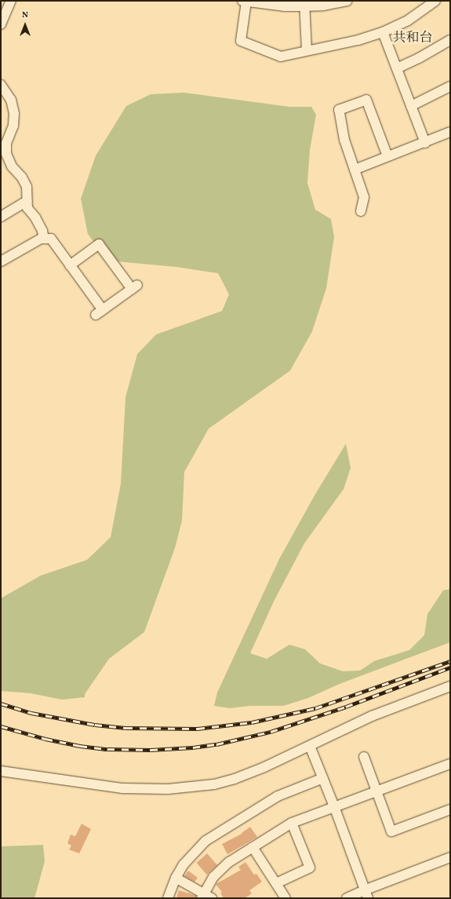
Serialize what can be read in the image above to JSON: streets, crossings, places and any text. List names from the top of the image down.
{
  "districts": ["共和台"],
  "north": "top"
}
